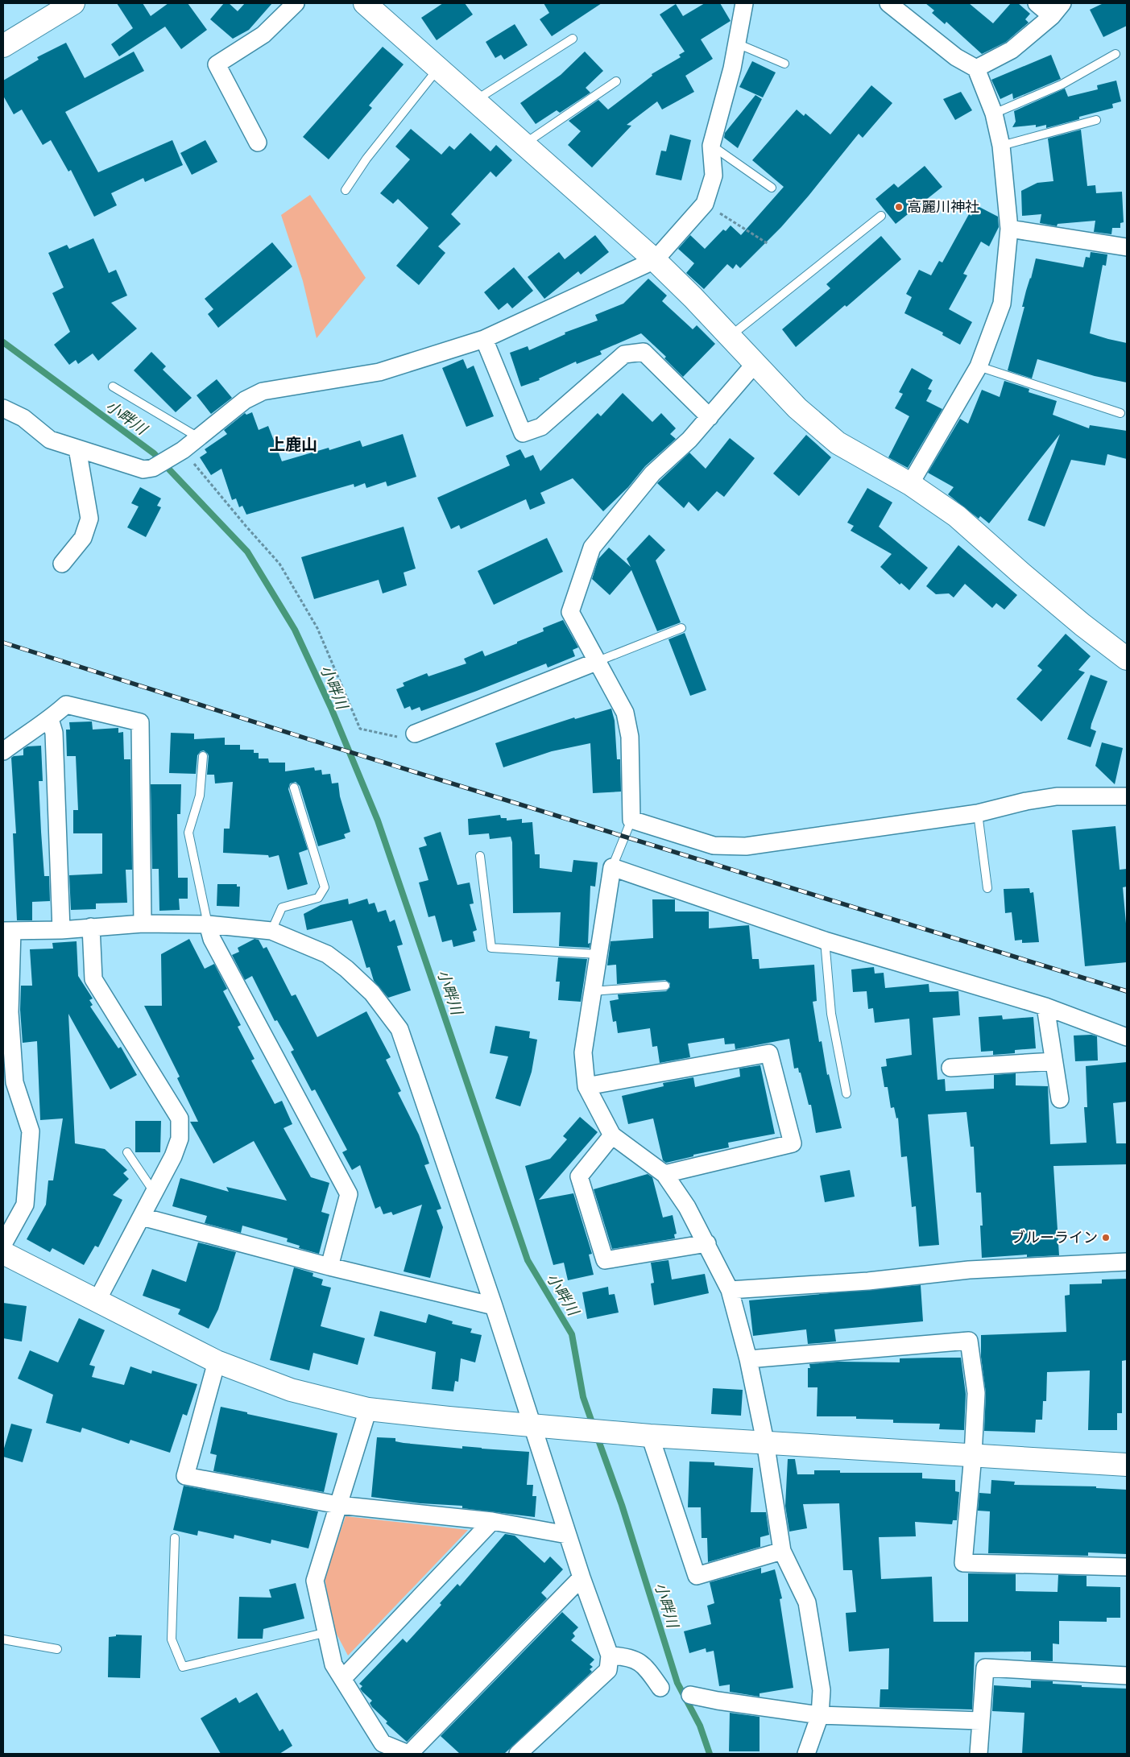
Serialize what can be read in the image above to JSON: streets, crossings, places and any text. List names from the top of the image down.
{
  "districts": ["上鹿山"],
  "water": ["小畔川"],
  "places": ["高麗川神社", "ブルーライン"]
}
